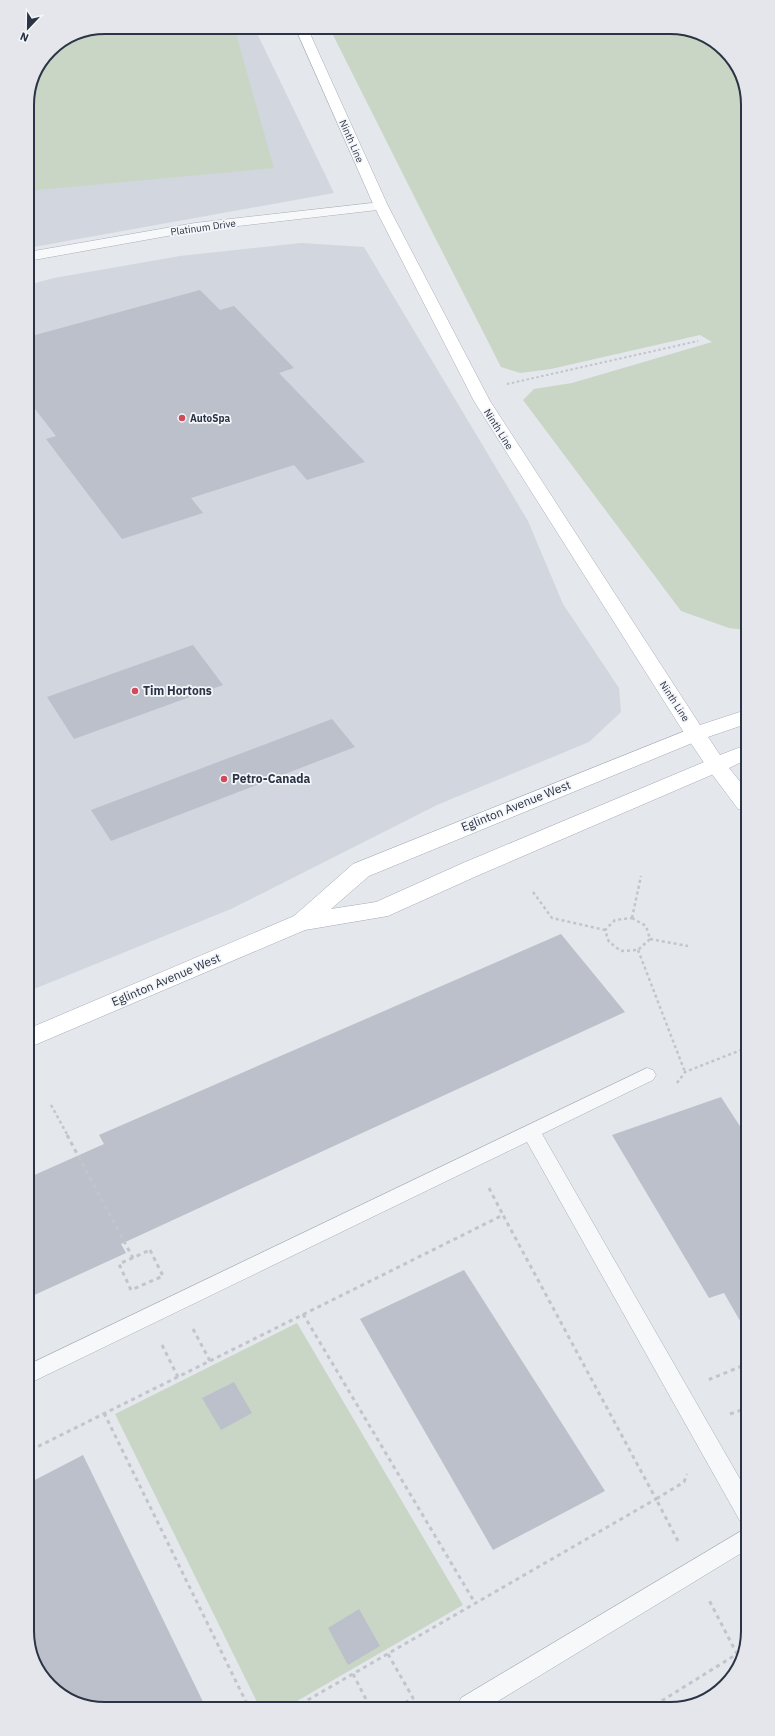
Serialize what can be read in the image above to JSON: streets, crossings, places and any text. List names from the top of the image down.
{
  "streets": {
    "main road": ["Ninth Line", "Eglinton Avenue West"],
    "street": ["Platinum Drive"]
  },
  "crossings": [
    ["Ninth Line", "Platinum Drive"],
    ["Ninth Line", "Eglinton Avenue West"]
  ],
  "places": ["AutoSpa", "Tim Hortons", "Petro-Canada"],
  "north": "bottom"
}
